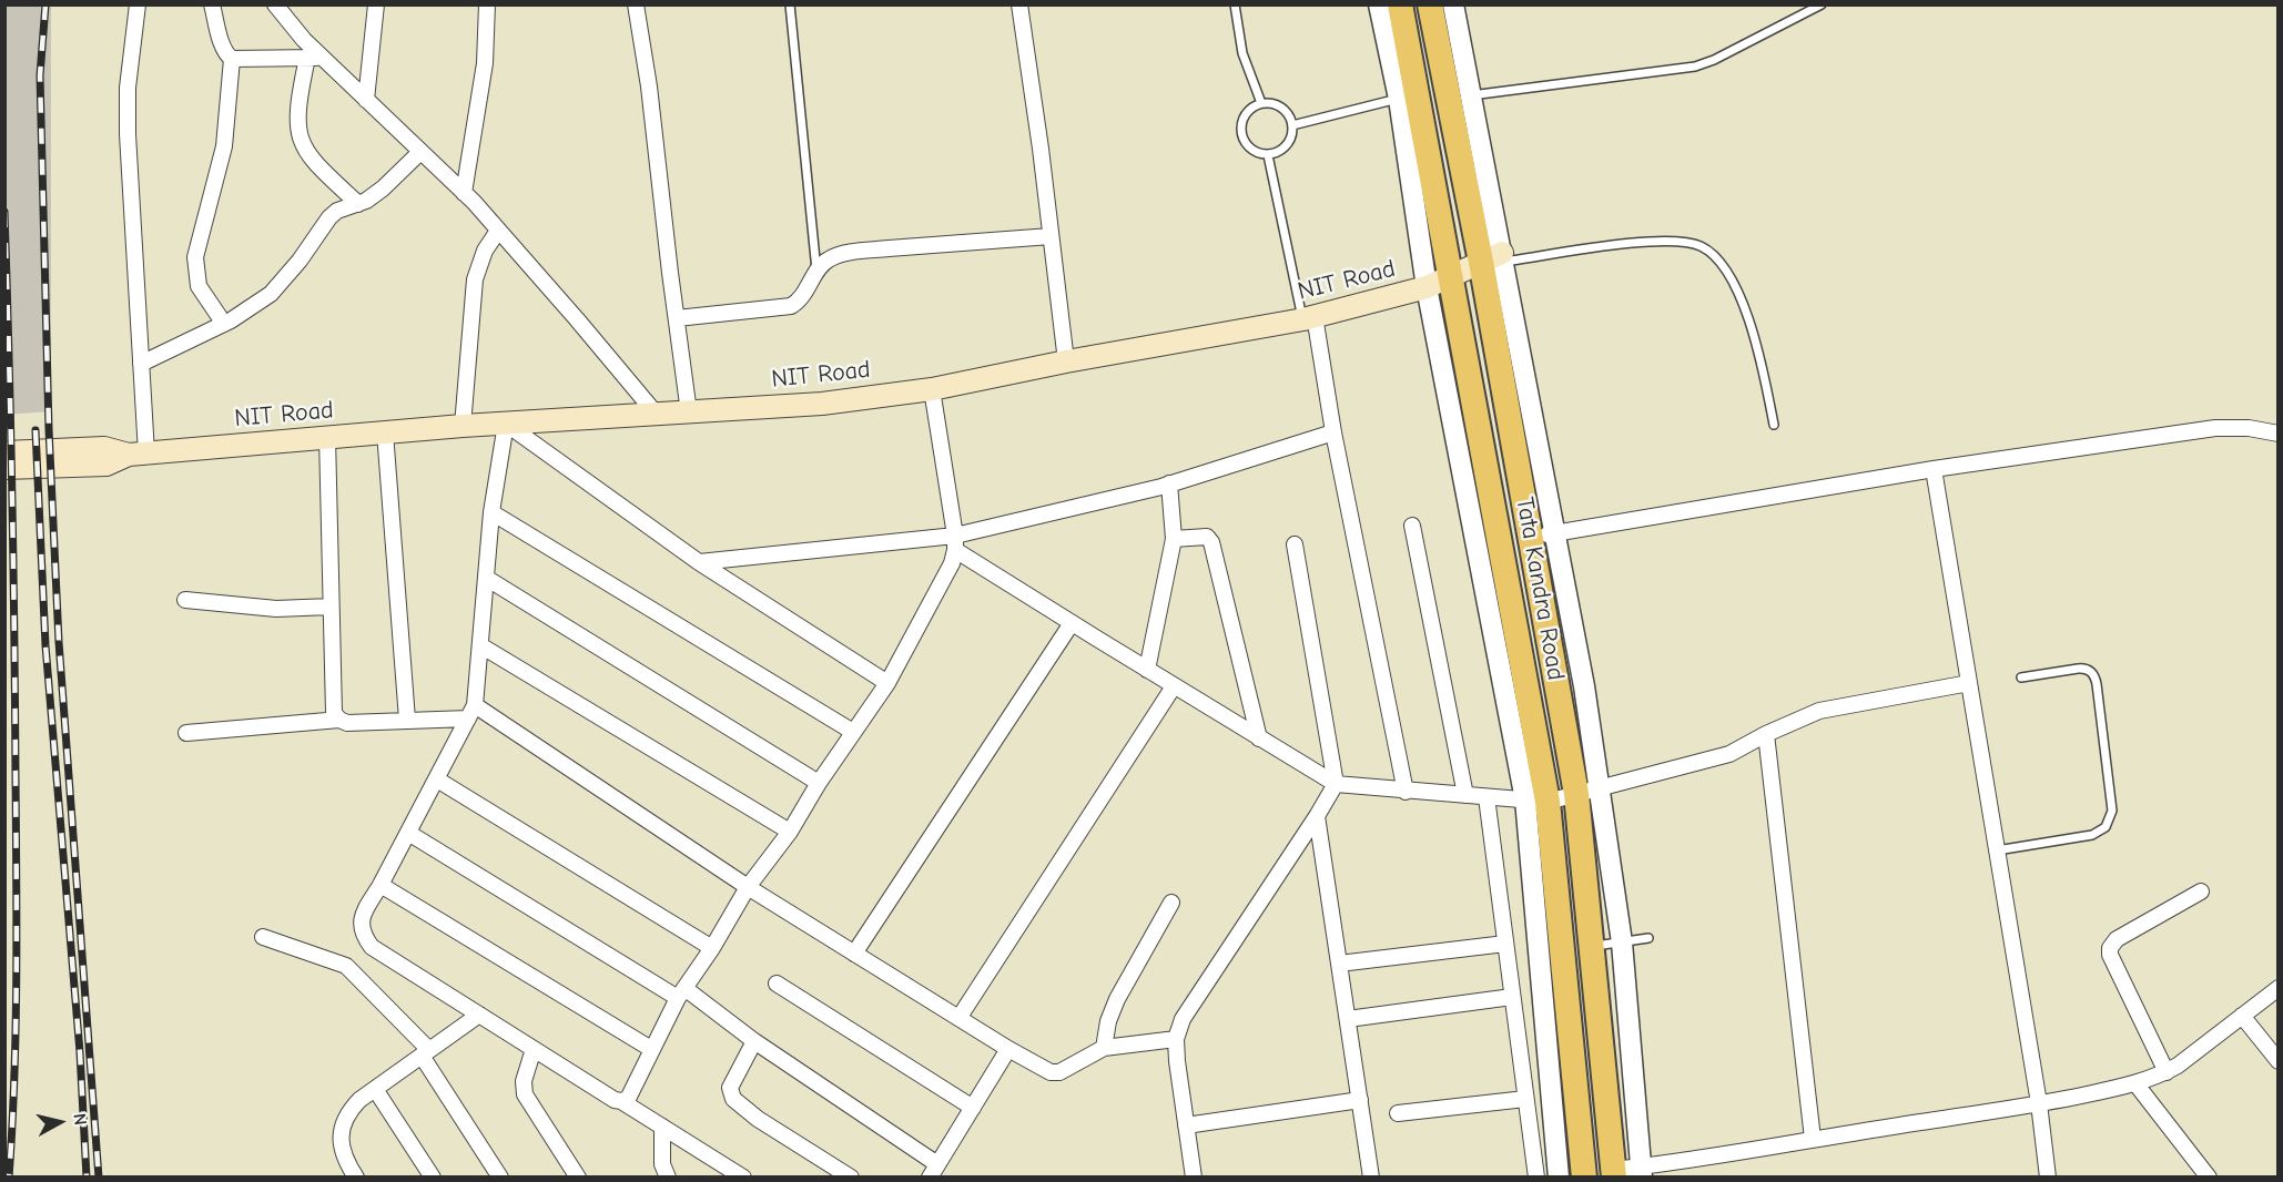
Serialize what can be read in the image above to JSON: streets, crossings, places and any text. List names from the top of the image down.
{
  "streets": {
    "main road": ["NIT Road", "Tata Kandra Road"]
  },
  "crossings": [
    ["NIT Road", "Tata Kandra Road"]
  ],
  "north": "right"
}
